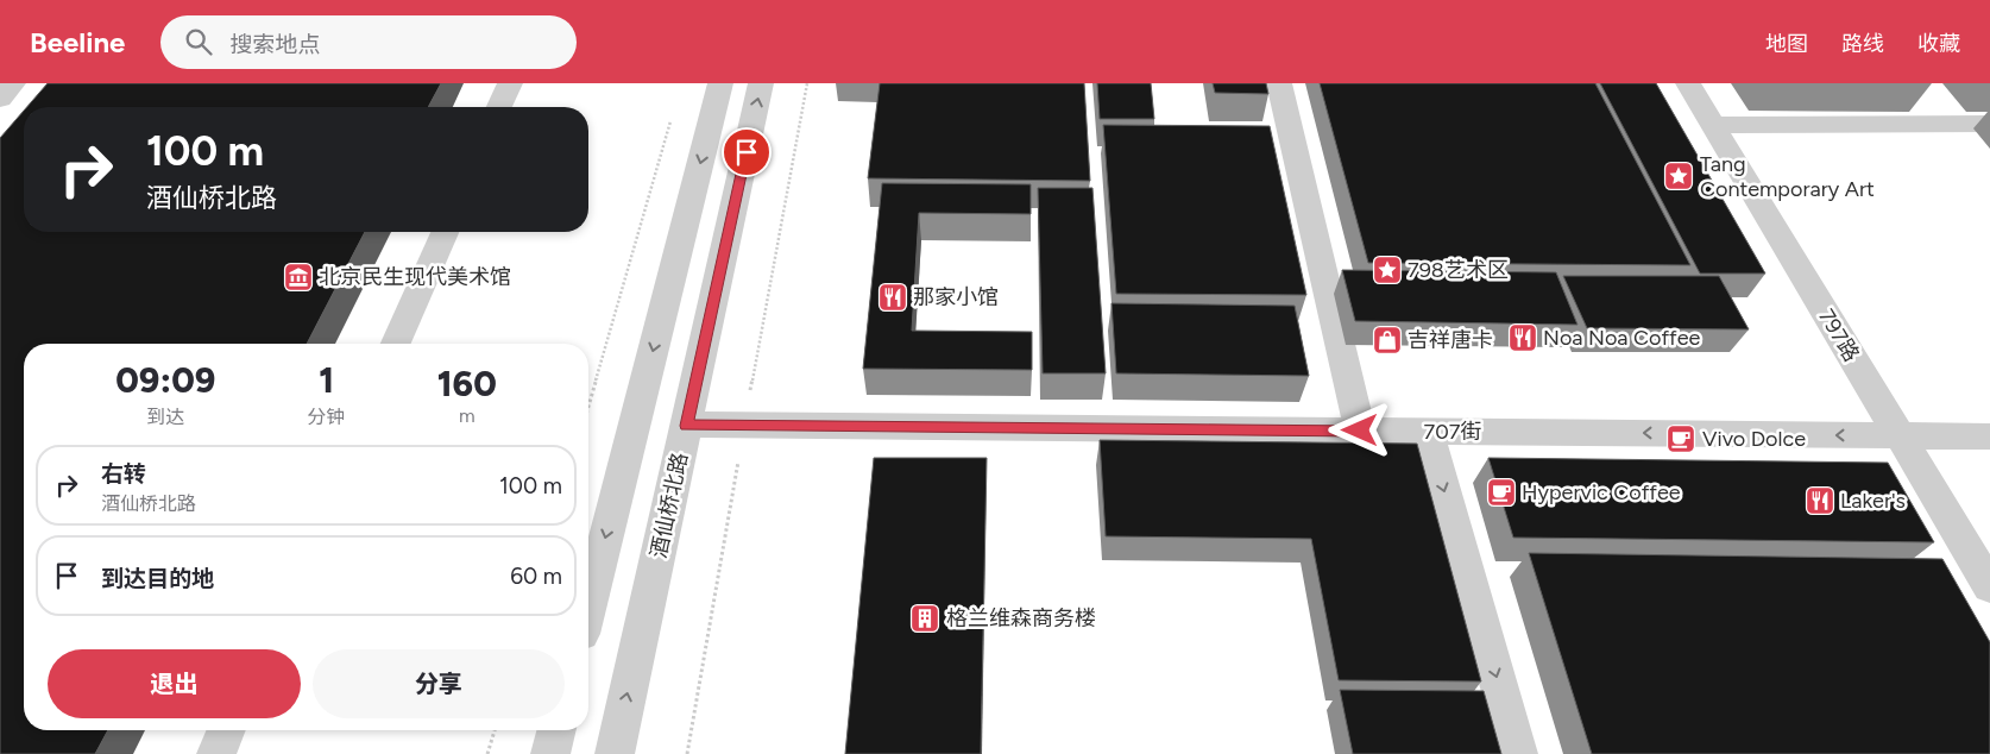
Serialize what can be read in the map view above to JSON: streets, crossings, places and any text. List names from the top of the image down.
{
  "streets": {
    "street": ["797路", "707街", "酒仙桥北路"]
  },
  "crossings": [
    ["797路", "707街"],
    ["707街", "酒仙桥北路"]
  ],
  "one_way": ["707街"],
  "places": {
    "place": ["Tang Contemporary Art", "798艺术区"],
    "museum": ["北京民生现代美术馆"],
    "restaurant": ["那家小馆", "Noa Noa Coffee", "Laker's"],
    "shop": ["吉祥唐卡"],
    "cafe": ["Vivo Dolce", "Hypervic Coffee"],
    "building": ["格兰维森商务楼"]
  },
  "page": {
    "header": "Beeline",
    "search": "搜索地点",
    "nav": ["地图", "路线", "收藏"],
    "turn": ["100 m", "酒仙桥北路"],
    "eta": [
      "09:09",
      "到达",
      "1",
      "分钟",
      "160",
      "m"
    ],
    "list": [
      {
        "name": "右转",
        "note": "酒仙桥北路",
        "value": "100 m"
      },
      {
        "name": "到达目的地",
        "value": "60 m"
      }
    ],
    "buttons": ["退出", "分享"]
  }
}
